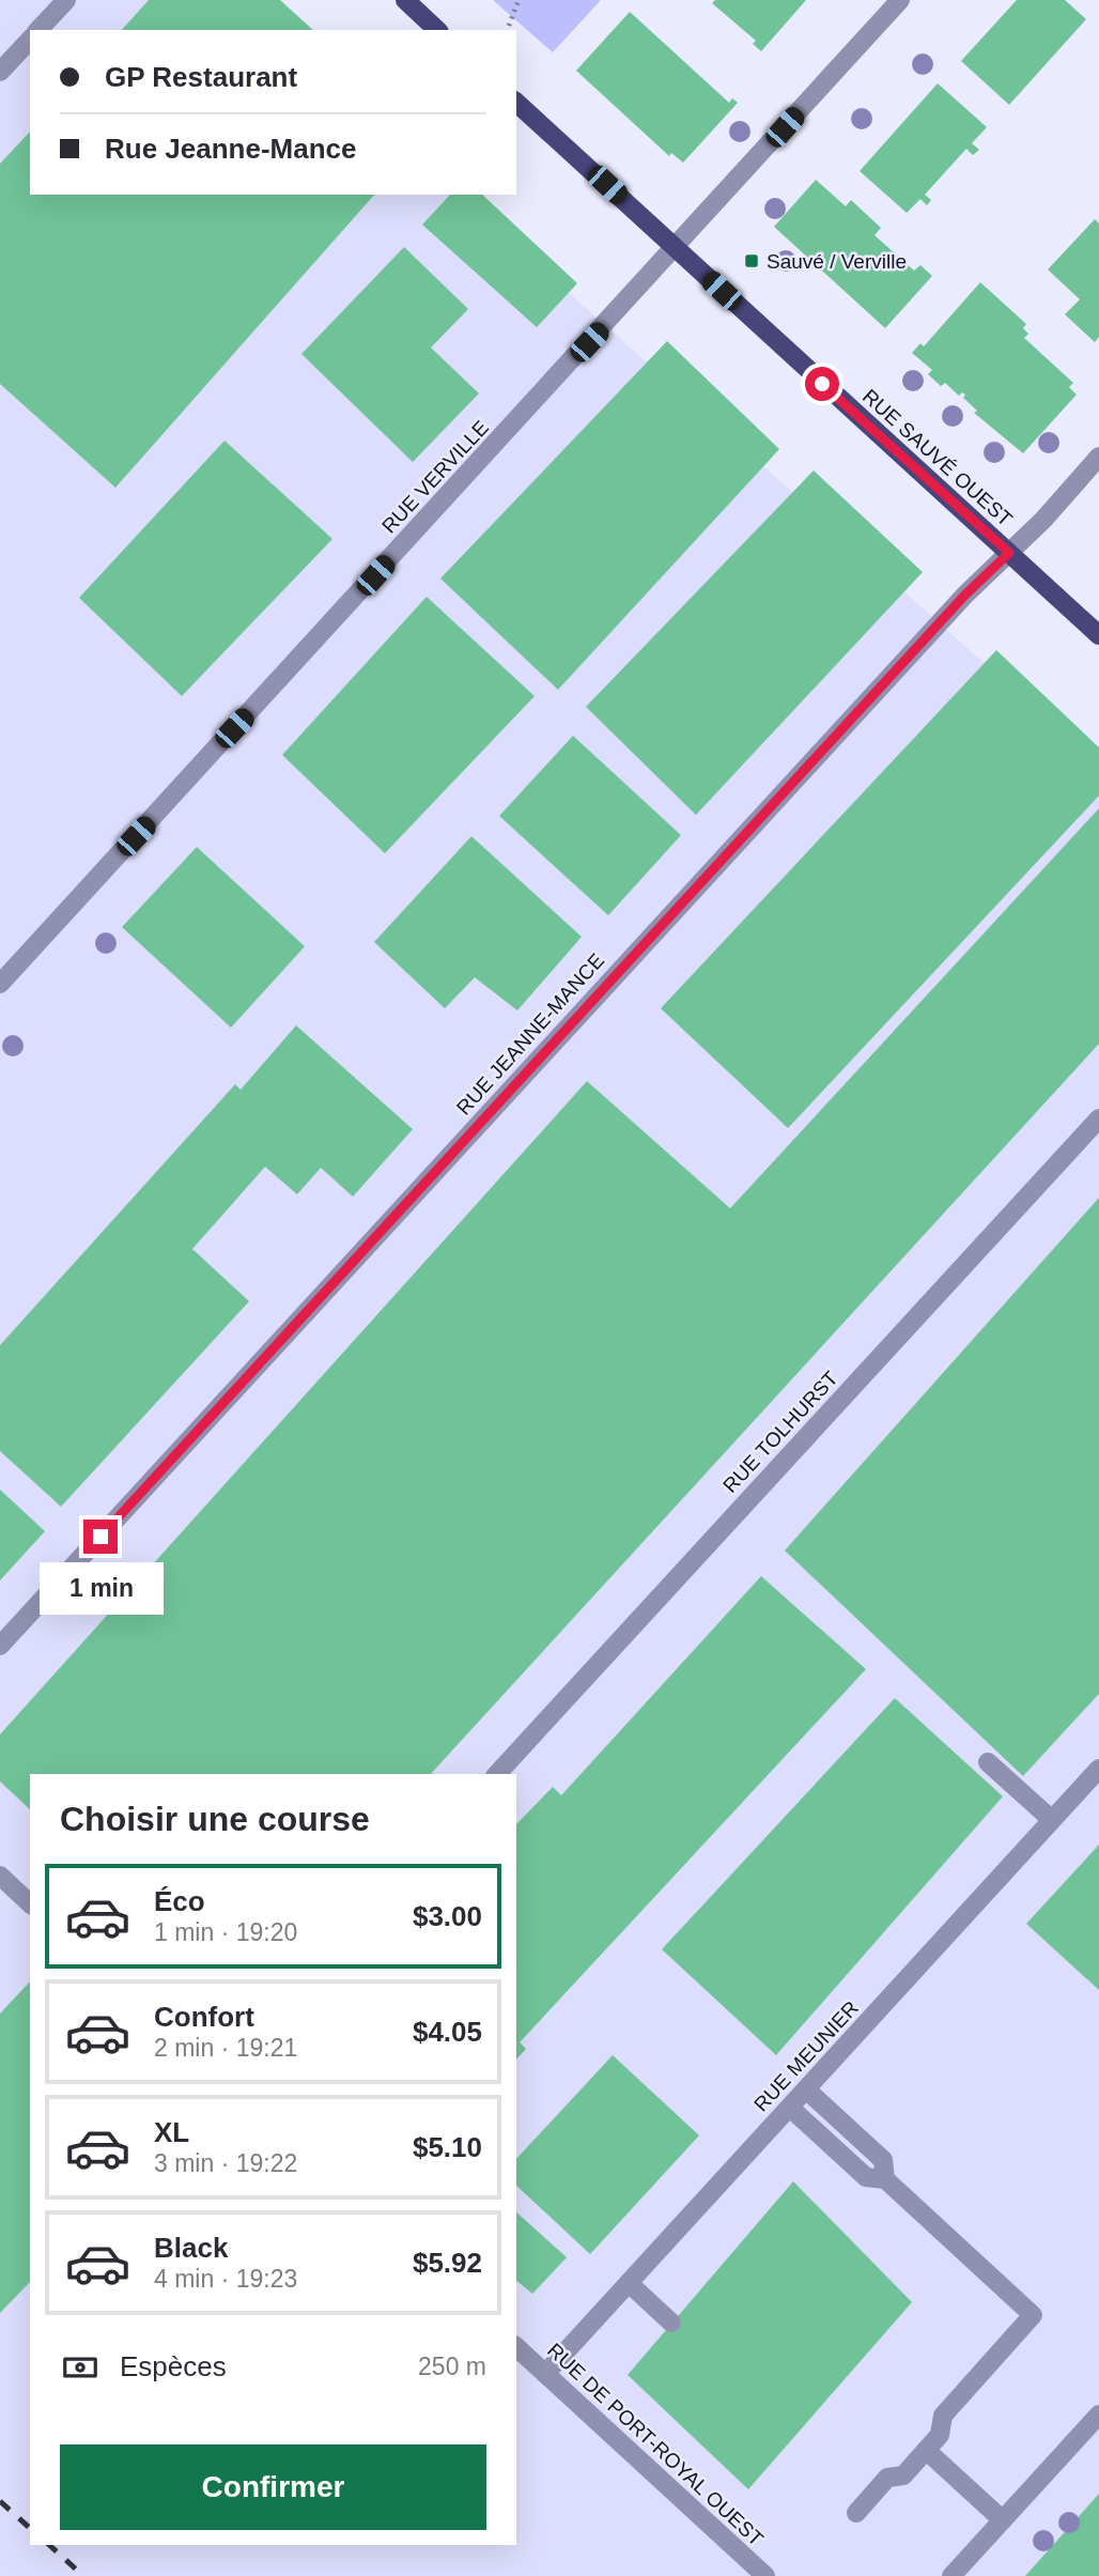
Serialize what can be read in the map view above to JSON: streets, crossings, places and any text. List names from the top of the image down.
{
  "streets": {
    "main road": ["RUE SAUVÉ OUEST"],
    "street": [
      "RUE VERVILLE",
      "RUE JEANNE-MANCE",
      "RUE TOLHURST",
      "RUE MEUNIER",
      "RUE DE PORT-ROYAL OUEST"
    ]
  },
  "crossings": [
    ["RUE SAUVÉ OUEST", "RUE VERVILLE"],
    ["RUE SAUVÉ OUEST", "RUE JEANNE-MANCE"],
    ["RUE MEUNIER", "RUE DE PORT-ROYAL OUEST"]
  ],
  "places": {
    "transit": ["Sauvé / Verville"]
  },
  "page": {
    "banner": ["GP Restaurant", "Rue Jeanne-Mance"],
    "bubble": "1 min",
    "heading": "Choisir une course",
    "list": [
      {
        "name": "Éco",
        "note": "1 min · 19:20",
        "value": "$3.00"
      },
      {
        "name": "Confort",
        "note": "2 min · 19:21",
        "value": "$4.05"
      },
      {
        "name": "XL",
        "note": "3 min · 19:22",
        "value": "$5.10"
      },
      {
        "name": "Black",
        "note": "4 min · 19:23",
        "value": "$5.92"
      }
    ],
    "pay": ["Espèces", "250 m"],
    "buttons": "Confirmer"
  }
}
